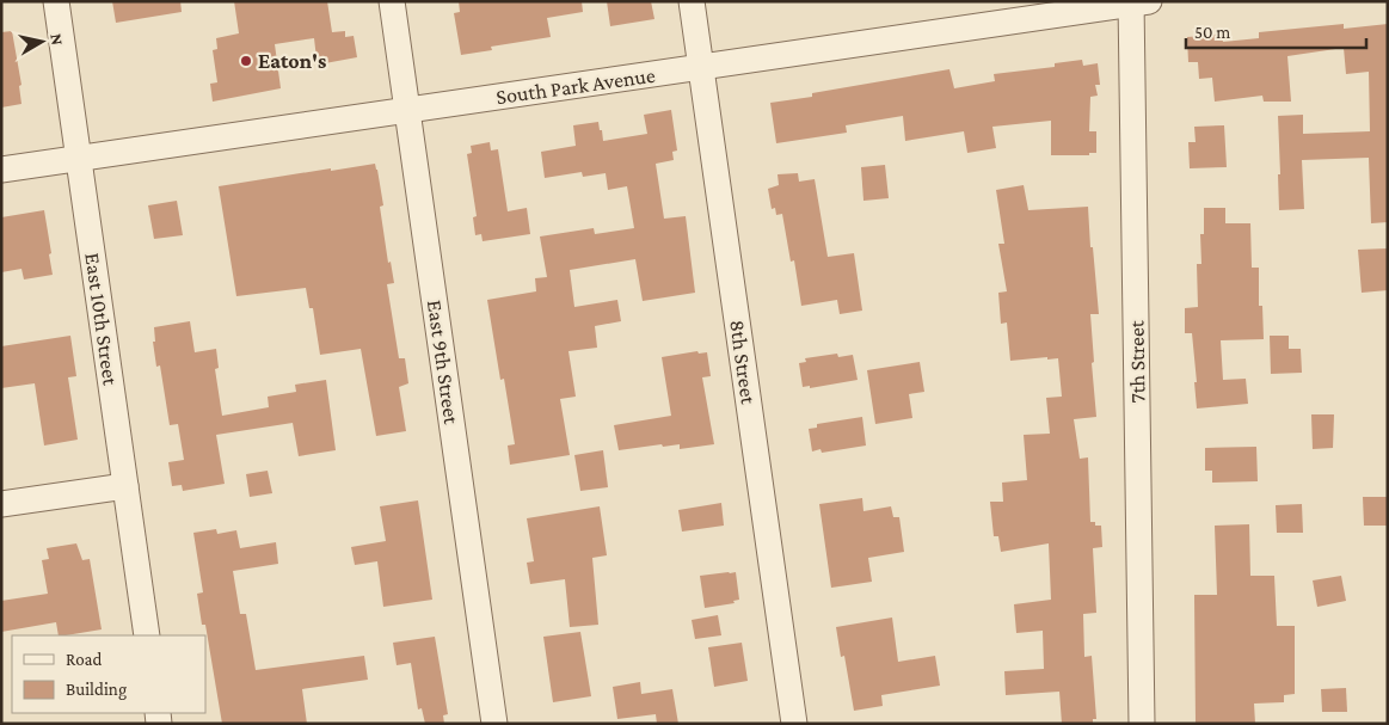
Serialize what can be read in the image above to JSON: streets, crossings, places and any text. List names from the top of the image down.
{
  "streets": {
    "street": [
      "South Park Avenue",
      "East 10th Street",
      "East 9th Street",
      "8th Street",
      "7th Street"
    ]
  },
  "crossings": [
    ["South Park Avenue", "East 10th Street"],
    ["South Park Avenue", "East 9th Street"],
    ["South Park Avenue", "8th Street"],
    ["South Park Avenue", "7th Street"]
  ],
  "places": ["Eaton's"],
  "legend": ["Road", "Building"],
  "scale_bar": "50 m",
  "north": "right"
}
